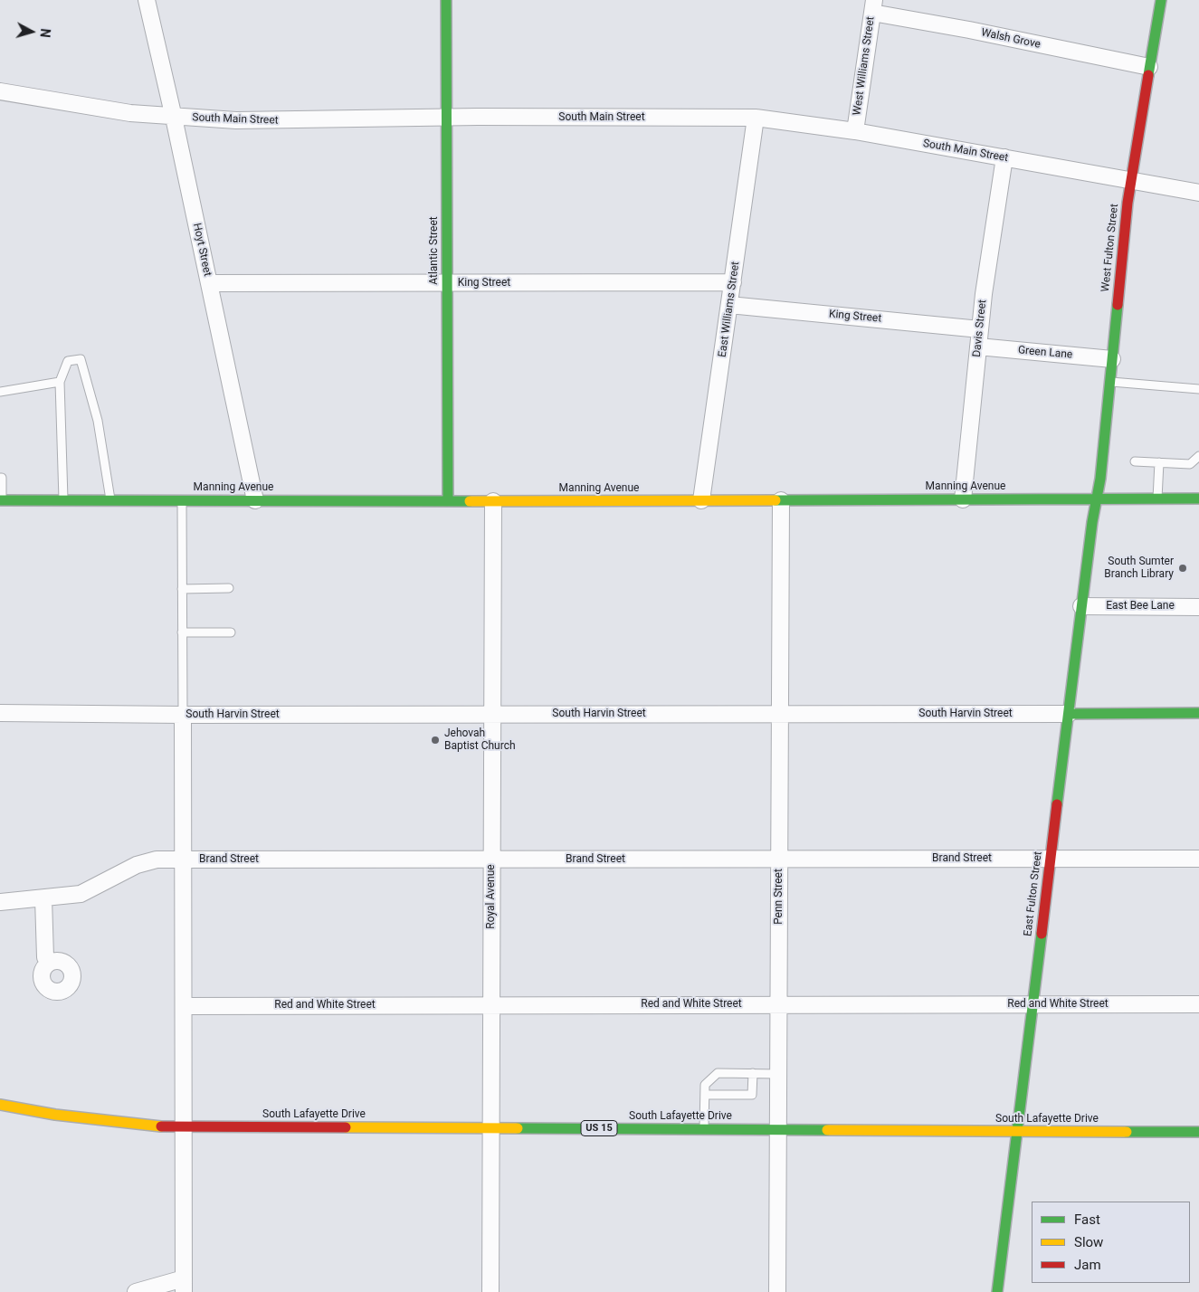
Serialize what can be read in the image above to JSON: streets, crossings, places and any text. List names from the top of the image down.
{
  "streets": {
    "main road": [
      "West Fulton Street",
      "Atlantic Street",
      "Manning Avenue",
      "South Harvin Street",
      "East Fulton Street",
      "South Lafayette Drive",
      "US 15"
    ],
    "street": [
      "Walsh Grove",
      "West Williams Street",
      "South Main Street",
      "Hoyt Street",
      "King Street",
      "East Williams Street",
      "Davis Street",
      "Green Lane",
      "East Bee Lane",
      "Brand Street",
      "Royal Avenue",
      "Penn Street",
      "Red and White Street"
    ]
  },
  "crossings": [
    ["Walsh Grove", "West Williams Street"],
    ["Walsh Grove", "West Fulton Street"],
    ["West Williams Street", "South Main Street"],
    ["South Main Street", "West Fulton Street"],
    ["South Main Street", "Hoyt Street"],
    ["South Main Street", "Atlantic Street"],
    ["South Main Street", "East Williams Street"],
    ["South Main Street", "Davis Street"],
    ["West Fulton Street", "Green Lane"],
    ["West Fulton Street", "Manning Avenue"],
    ["West Fulton Street", "East Fulton Street"],
    ["Hoyt Street", "King Street"],
    ["Hoyt Street", "Manning Avenue"],
    ["Atlantic Street", "King Street"],
    ["Atlantic Street", "Manning Avenue"],
    ["King Street", "East Williams Street"],
    ["King Street", "Davis Street"],
    ["East Williams Street", "Manning Avenue"],
    ["Davis Street", "Green Lane"],
    ["Davis Street", "Manning Avenue"],
    ["Manning Avenue", "East Fulton Street"],
    ["Manning Avenue", "Royal Avenue"],
    ["Manning Avenue", "Penn Street"],
    ["East Bee Lane", "East Fulton Street"],
    ["South Harvin Street", "East Fulton Street"],
    ["South Harvin Street", "Royal Avenue"],
    ["South Harvin Street", "Penn Street"],
    ["Brand Street", "East Fulton Street"],
    ["Brand Street", "Royal Avenue"],
    ["Brand Street", "Penn Street"],
    ["East Fulton Street", "Red and White Street"],
    ["East Fulton Street", "South Lafayette Drive"],
    ["Royal Avenue", "Red and White Street"],
    ["Royal Avenue", "South Lafayette Drive"],
    ["Penn Street", "Red and White Street"],
    ["Penn Street", "South Lafayette Drive"]
  ],
  "places": ["South Sumter Branch Library", "Jehovah Baptist Church"],
  "legend": ["Fast", "Slow", "Jam"],
  "north": "right"
}
